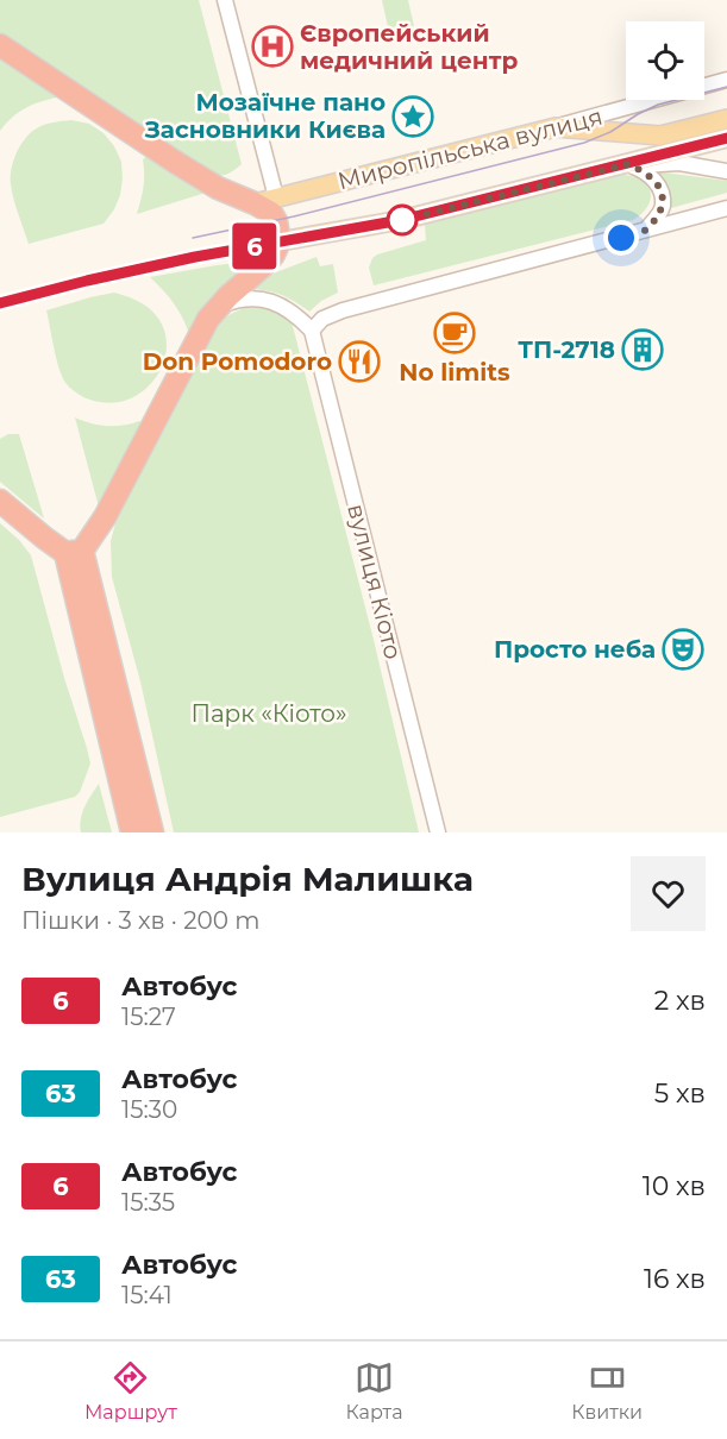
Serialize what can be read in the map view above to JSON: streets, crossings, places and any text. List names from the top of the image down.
{
  "streets": {
    "main road": ["Миропільська вулиця"],
    "street": ["вулиця Кіото"]
  },
  "parks": ["Парк «Кіото»"],
  "places": {
    "hospital": ["Європейський медичний центр"],
    "place": ["Мозаїчне пано Засновники Києва"],
    "cafe": ["No limits"],
    "building": ["ТП-2718"],
    "restaurant": ["Don Pomodoro"],
    "theatre": ["Просто неба"]
  },
  "lines": ["bus line 6"],
  "page": {
    "on_map": "6",
    "heading": ["Вулиця Андрія Малишка", "Пішки · 3 хв · 200 m"],
    "list": [
      {
        "mark": "6",
        "name": "Автобус",
        "note": "15:27",
        "value": "2 хв"
      },
      {
        "mark": "63",
        "name": "Автобус",
        "note": "15:30",
        "value": "5 хв"
      },
      {
        "mark": "6",
        "name": "Автобус",
        "note": "15:35",
        "value": "10 хв"
      },
      {
        "mark": "63",
        "name": "Автобус",
        "note": "15:41",
        "value": "16 хв"
      }
    ],
    "tabs": ["Маршрут", "Карта", "Квитки"]
  }
}
